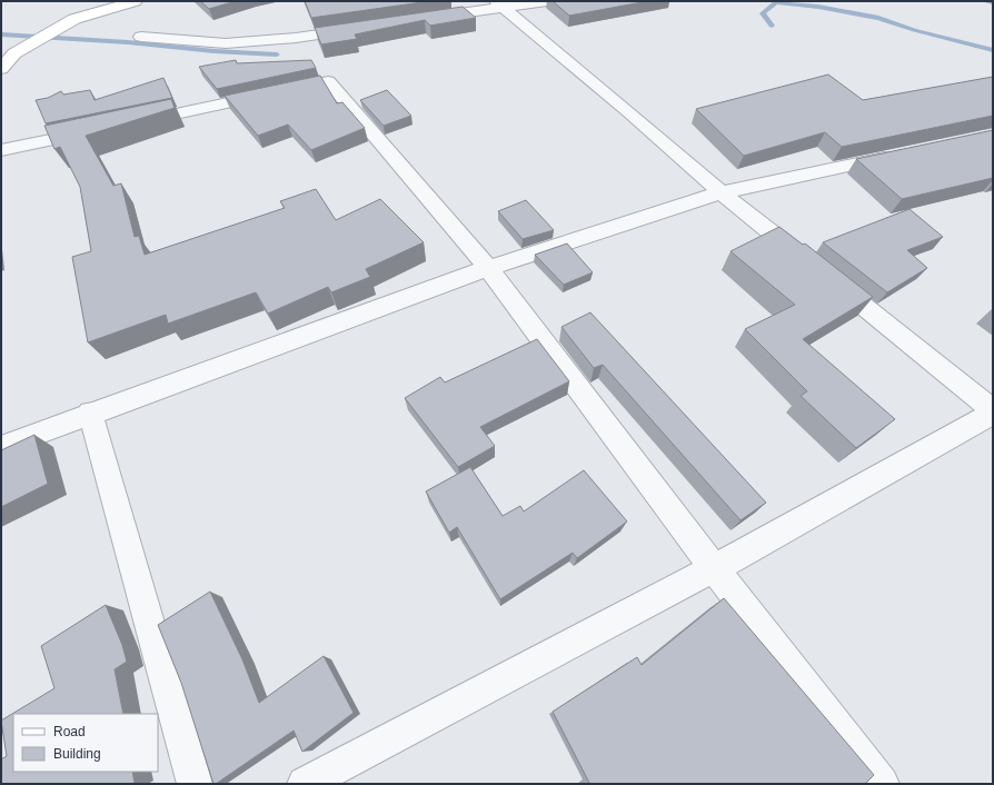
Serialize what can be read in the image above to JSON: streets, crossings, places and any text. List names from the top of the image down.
{
  "legend": ["Road", "Building"]
}
